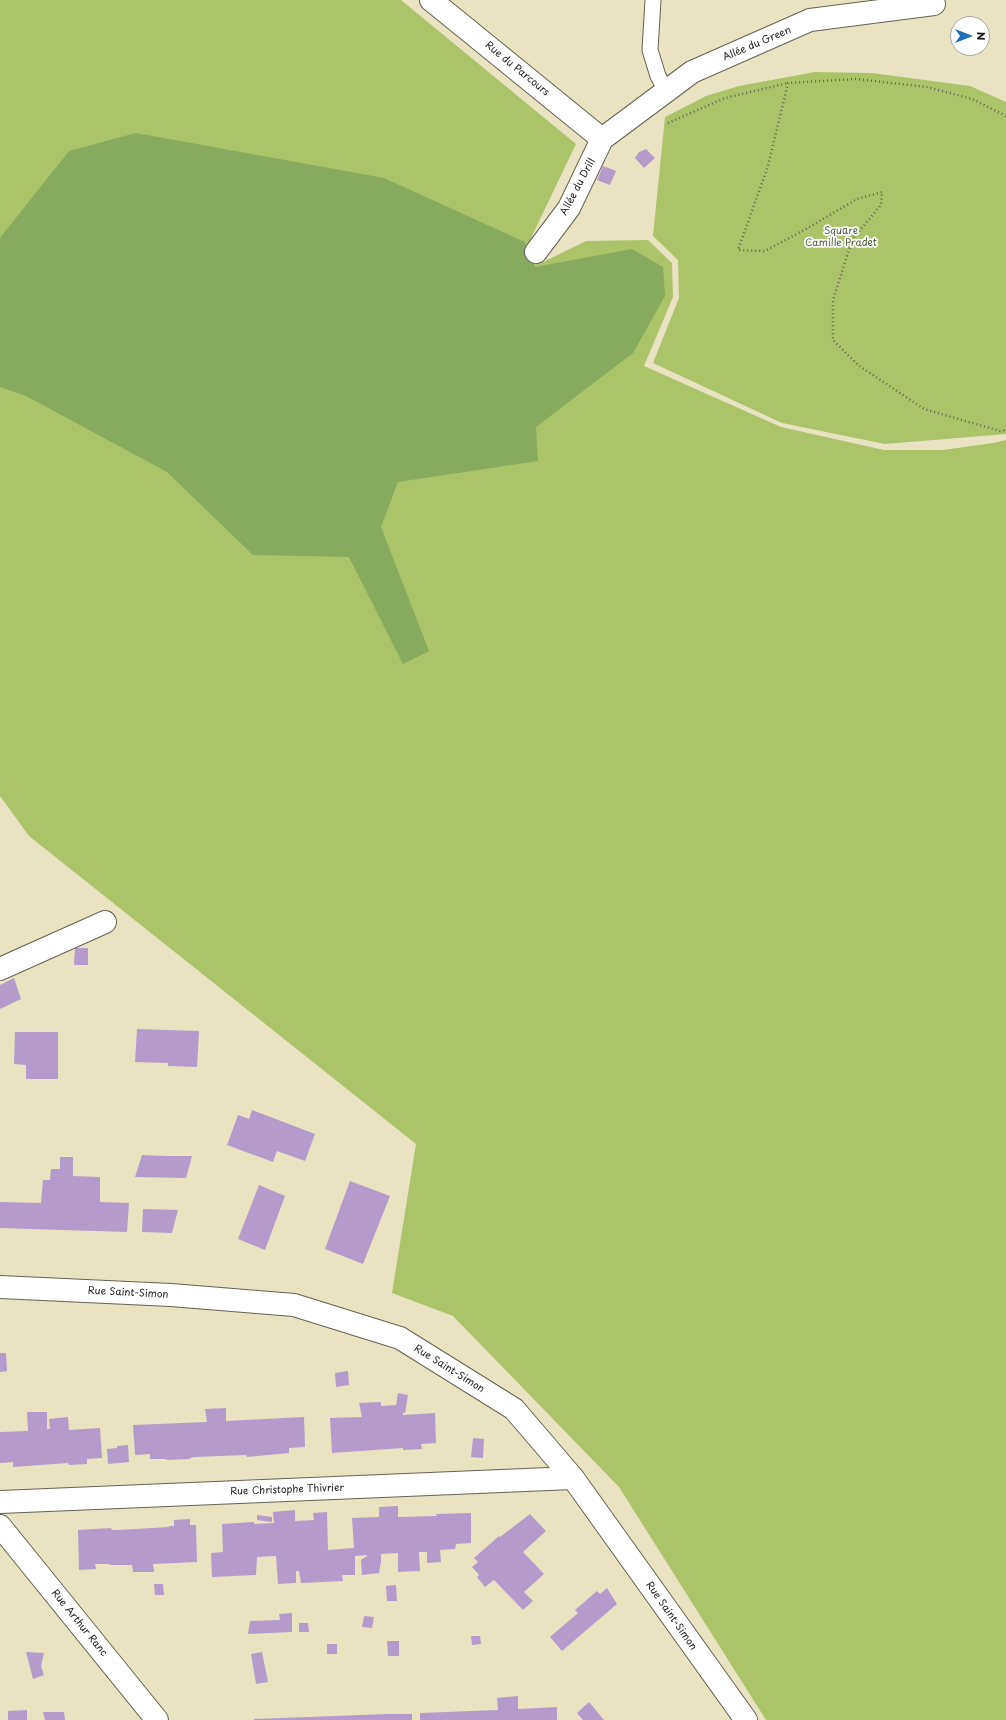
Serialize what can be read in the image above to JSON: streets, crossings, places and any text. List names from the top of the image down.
{
  "streets": {
    "street": [
      "Allée du Green",
      "Rue du Parcours",
      "Allée du Drill",
      "Rue Saint-Simon",
      "Rue Christophe Thivrier",
      "Rue Arthur Ranc"
    ]
  },
  "crossings": [
    ["Allée du Green", "Rue du Parcours"],
    ["Allée du Green", "Allée du Drill"],
    ["Rue du Parcours", "Allée du Drill"],
    ["Rue Saint-Simon", "Rue Christophe Thivrier"]
  ],
  "parks": ["Square Camille Pradet"],
  "north": "right"
}
